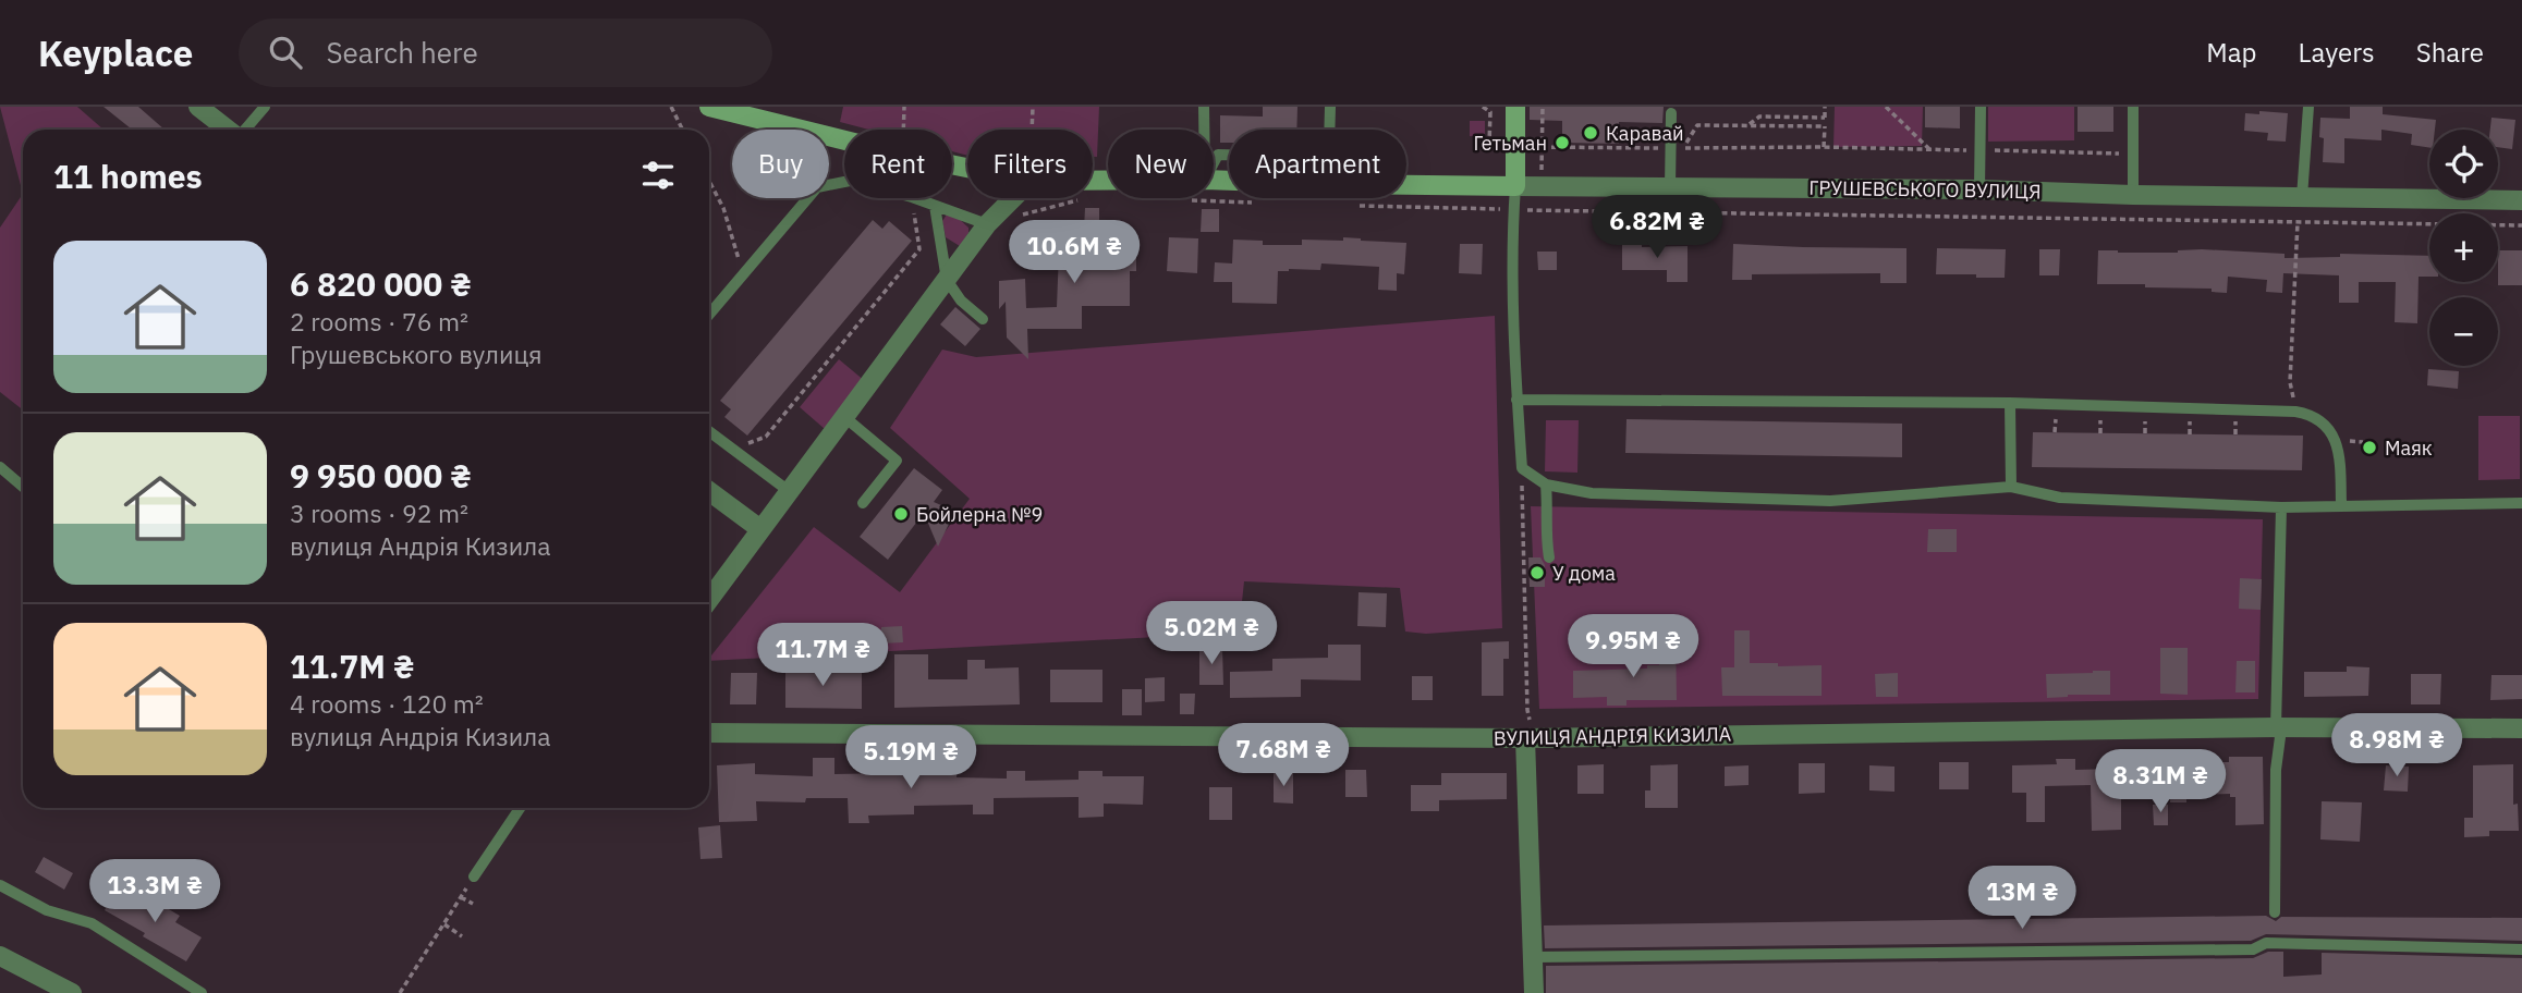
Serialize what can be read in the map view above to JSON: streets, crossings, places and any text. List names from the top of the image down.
{
  "streets": {
    "main road": ["ГРУШЕВСЬКОГО ВУЛИЦЯ"],
    "street": ["ВУЛИЦЯ АНДРІЯ КИЗИЛА"]
  },
  "places": [
    "Каравай",
    "Гетьман",
    "Маяк",
    "Бойлерна №9",
    "У дома"
  ],
  "page": {
    "header": "Keyplace",
    "search": "Search here",
    "nav": ["Map", "Layers", "Share"],
    "map_buttons": ["+", "−"],
    "chip": [
      "Buy",
      "Rent",
      "Filters",
      "New",
      "Apartment"
    ],
    "heading": "11 homes",
    "price": [
      "6.82M ₴",
      "10.6M ₴",
      "5.02M ₴",
      "9.95M ₴",
      "11.7M ₴",
      "8.98M ₴",
      "7.68M ₴",
      "5.19M ₴",
      "8.31M ₴",
      "13.3M ₴",
      "13M ₴"
    ],
    "list": [
      {
        "name": "6 820 000 ₴",
        "note": "2 rooms · 76 m² · Грушевського вулиця"
      },
      {
        "name": "9 950 000 ₴",
        "note": "3 rooms · 92 m² · вулиця Андрія Кизила"
      },
      {
        "name": "11.7M ₴",
        "note": "4 rooms · 120 m² · вулиця Андрія Кизила"
      }
    ]
  }
}
